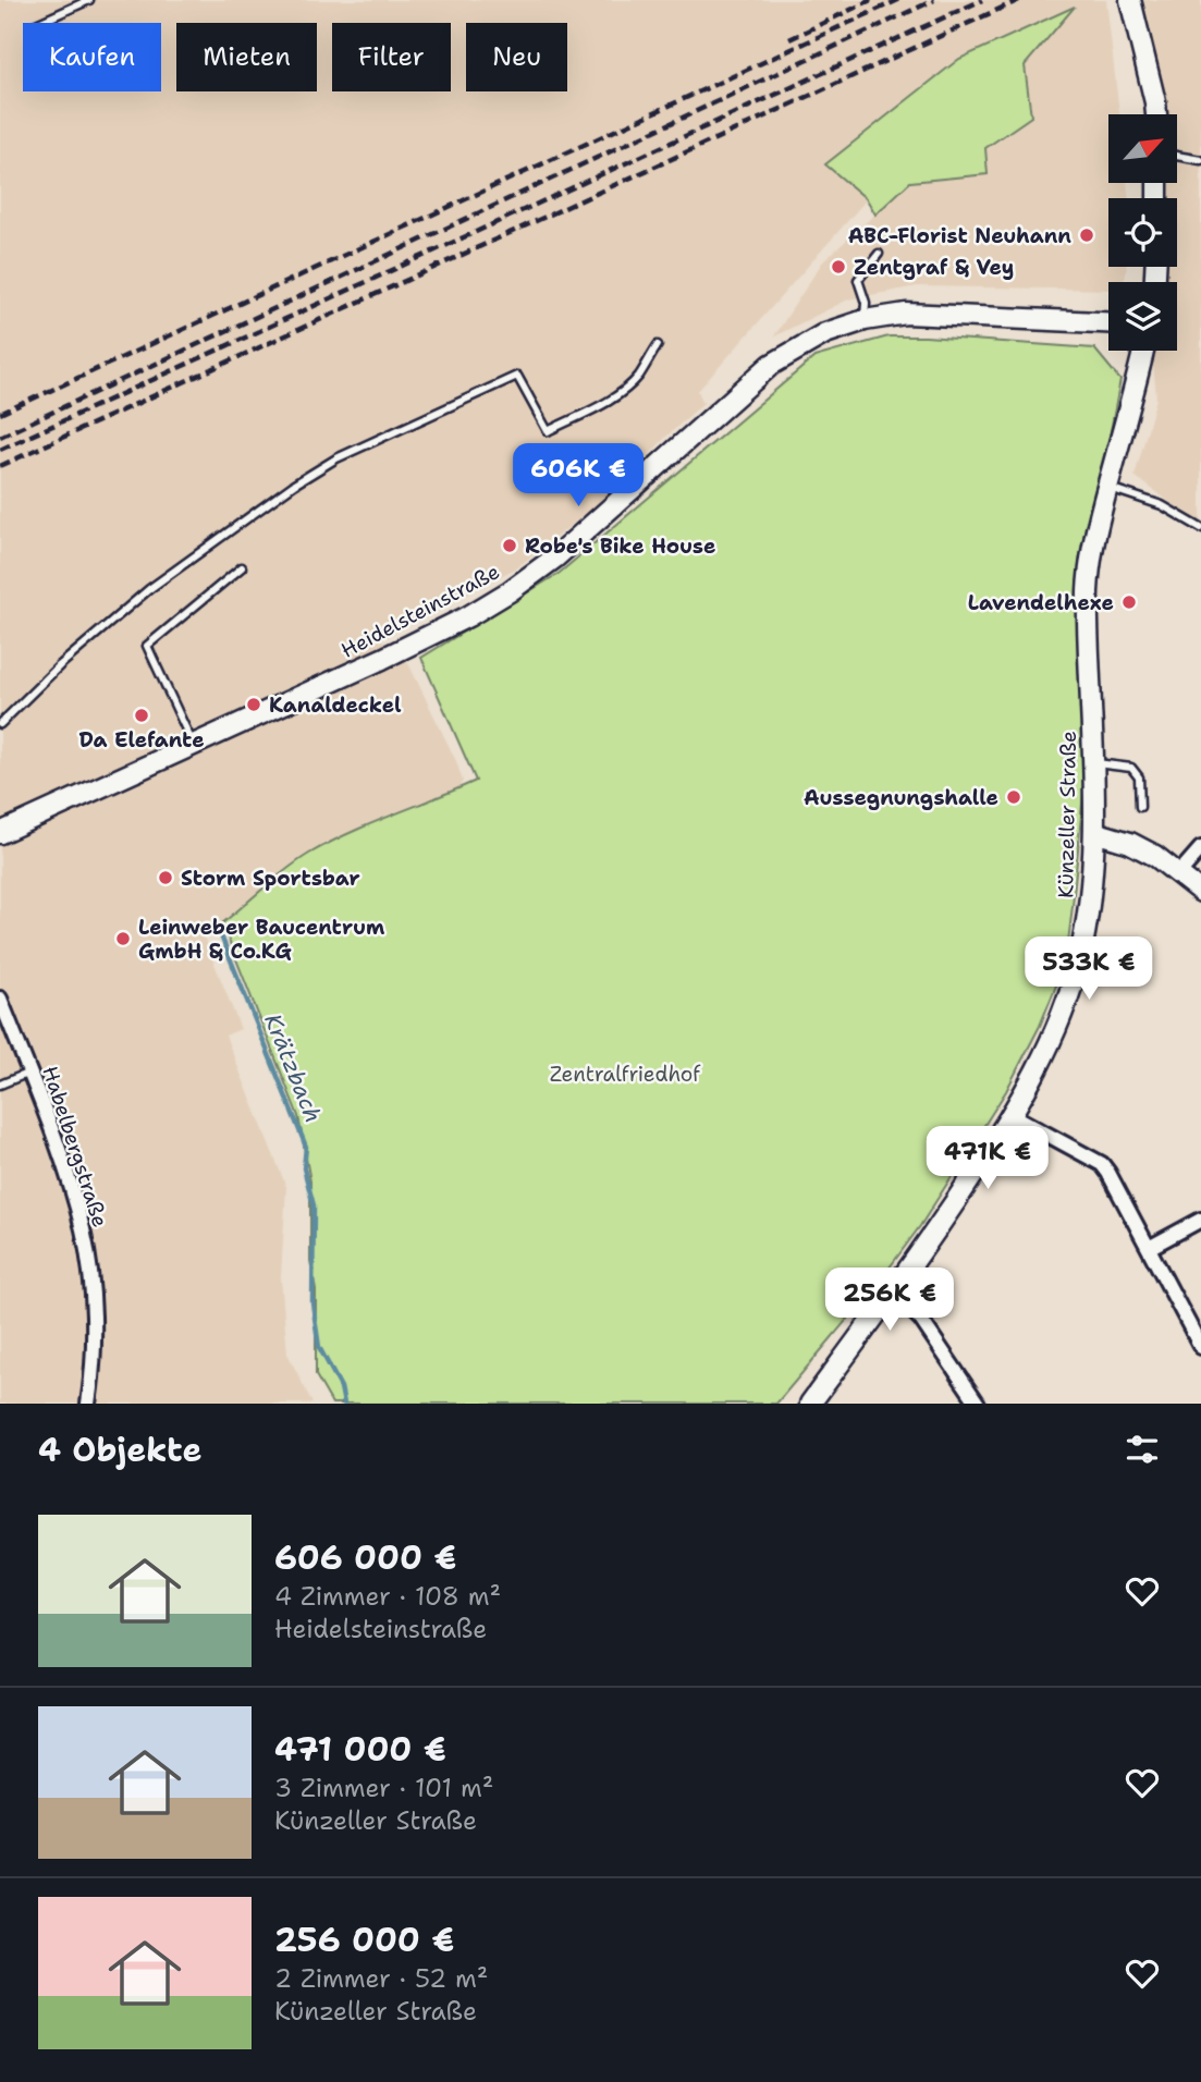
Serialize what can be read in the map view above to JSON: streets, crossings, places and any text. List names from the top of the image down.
{
  "streets": {
    "main road": ["Heidelsteinstraße", "Künzeller Straße"],
    "street": ["Habelbergstraße"]
  },
  "water": ["Krätzbach"],
  "parks": ["Zentralfriedhof"],
  "places": [
    "ABC-Florist Neuhann",
    "Zentgraf & Vey",
    "Robe's Bike House",
    "Lavendelhexe",
    "Kanaldeckel",
    "Da Elefante",
    "Aussegnungshalle",
    "Storm Sportsbar",
    "Leinweber Baucentrum GmbH & Co.KG"
  ],
  "north": "top right",
  "page": {
    "chip": [
      "Kaufen",
      "Mieten",
      "Filter",
      "Neu"
    ],
    "price": [
      "606K €",
      "533K €",
      "471K €",
      "256K €"
    ],
    "heading": "4 Objekte",
    "list": [
      {
        "name": "606 000 €",
        "note": "4 Zimmer · 108 m² · Heidelsteinstraße"
      },
      {
        "name": "471 000 €",
        "note": "3 Zimmer · 101 m² · Künzeller Straße"
      },
      {
        "name": "256 000 €",
        "note": "2 Zimmer · 52 m² · Künzeller Straße"
      }
    ]
  }
}
